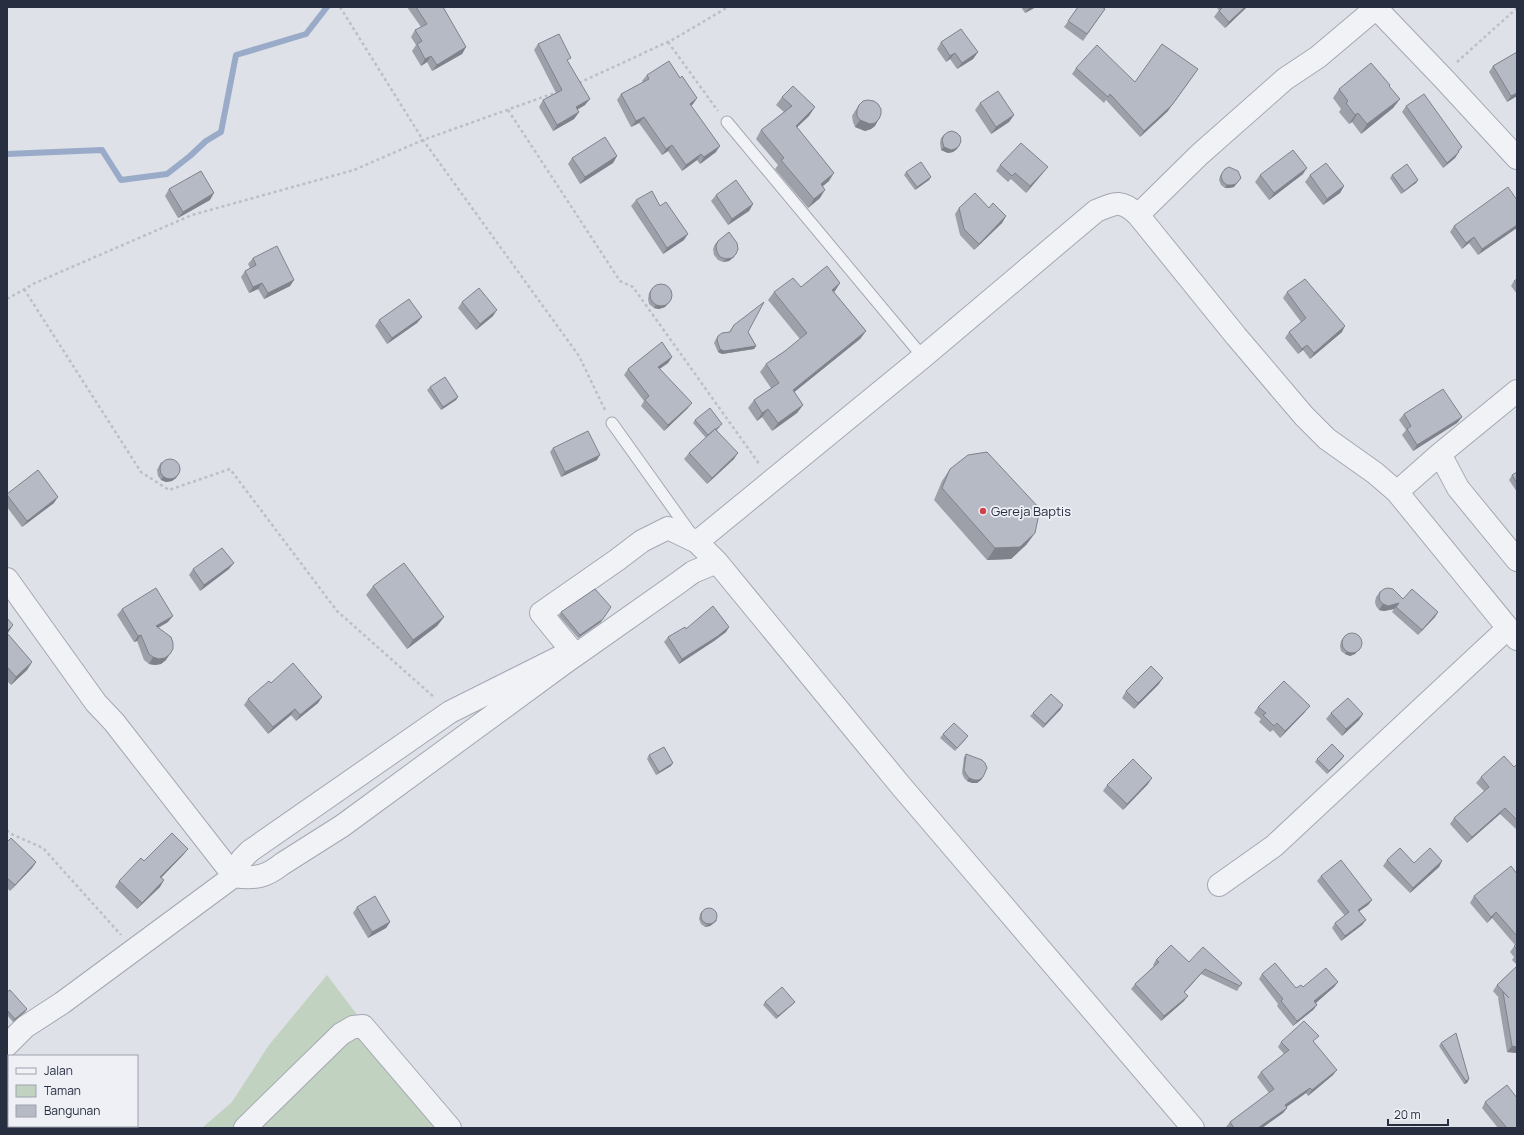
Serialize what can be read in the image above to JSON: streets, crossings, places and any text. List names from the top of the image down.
{
  "places": ["Gereja Baptis"],
  "legend": ["Jalan", "Taman", "Bangunan"],
  "scale_bar": "20 m"
}
